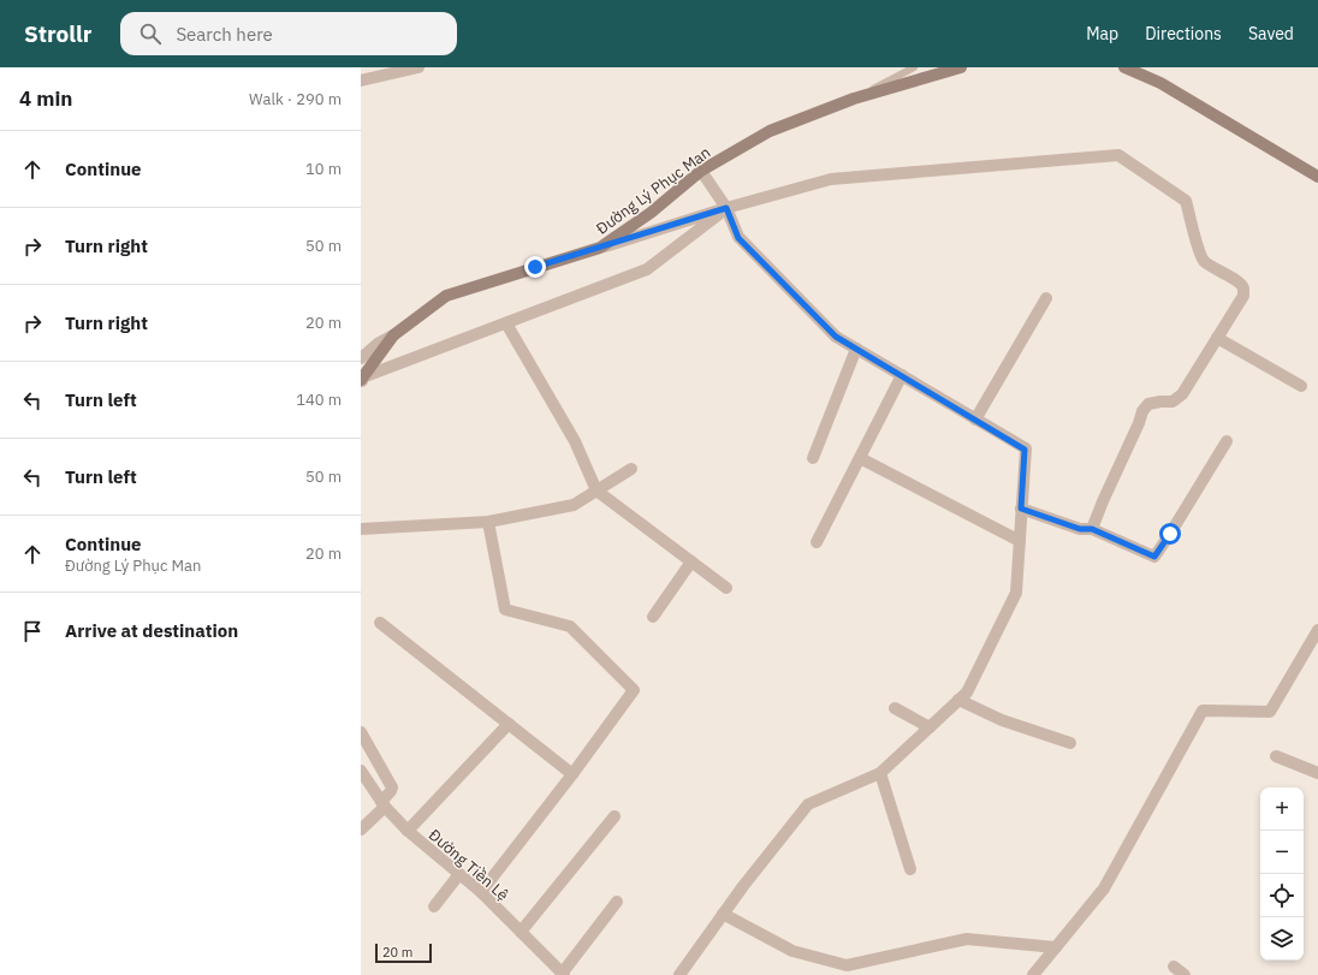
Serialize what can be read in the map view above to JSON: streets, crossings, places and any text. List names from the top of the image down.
{
  "streets": {
    "main road": ["Đường Lý Phục Man"],
    "street": ["Đường Tiền Lệ"]
  },
  "scale_bar": "20 m",
  "page": {
    "header": "Strollr",
    "search": "Search here",
    "nav": ["Map", "Directions", "Saved"],
    "heading": ["4 min", "Walk · 290 m"],
    "list": [
      ["Continue", "10 m"],
      ["Turn right", "50 m"],
      ["Turn right", "20 m"],
      ["Turn left", "140 m"],
      ["Turn left", "50 m"],
      ["Continue", "Đường Lý Phục Man", "20 m"],
      "Arrive at destination"
    ],
    "map_buttons": ["+", "−"],
    "scale": "20 m"
  }
}
